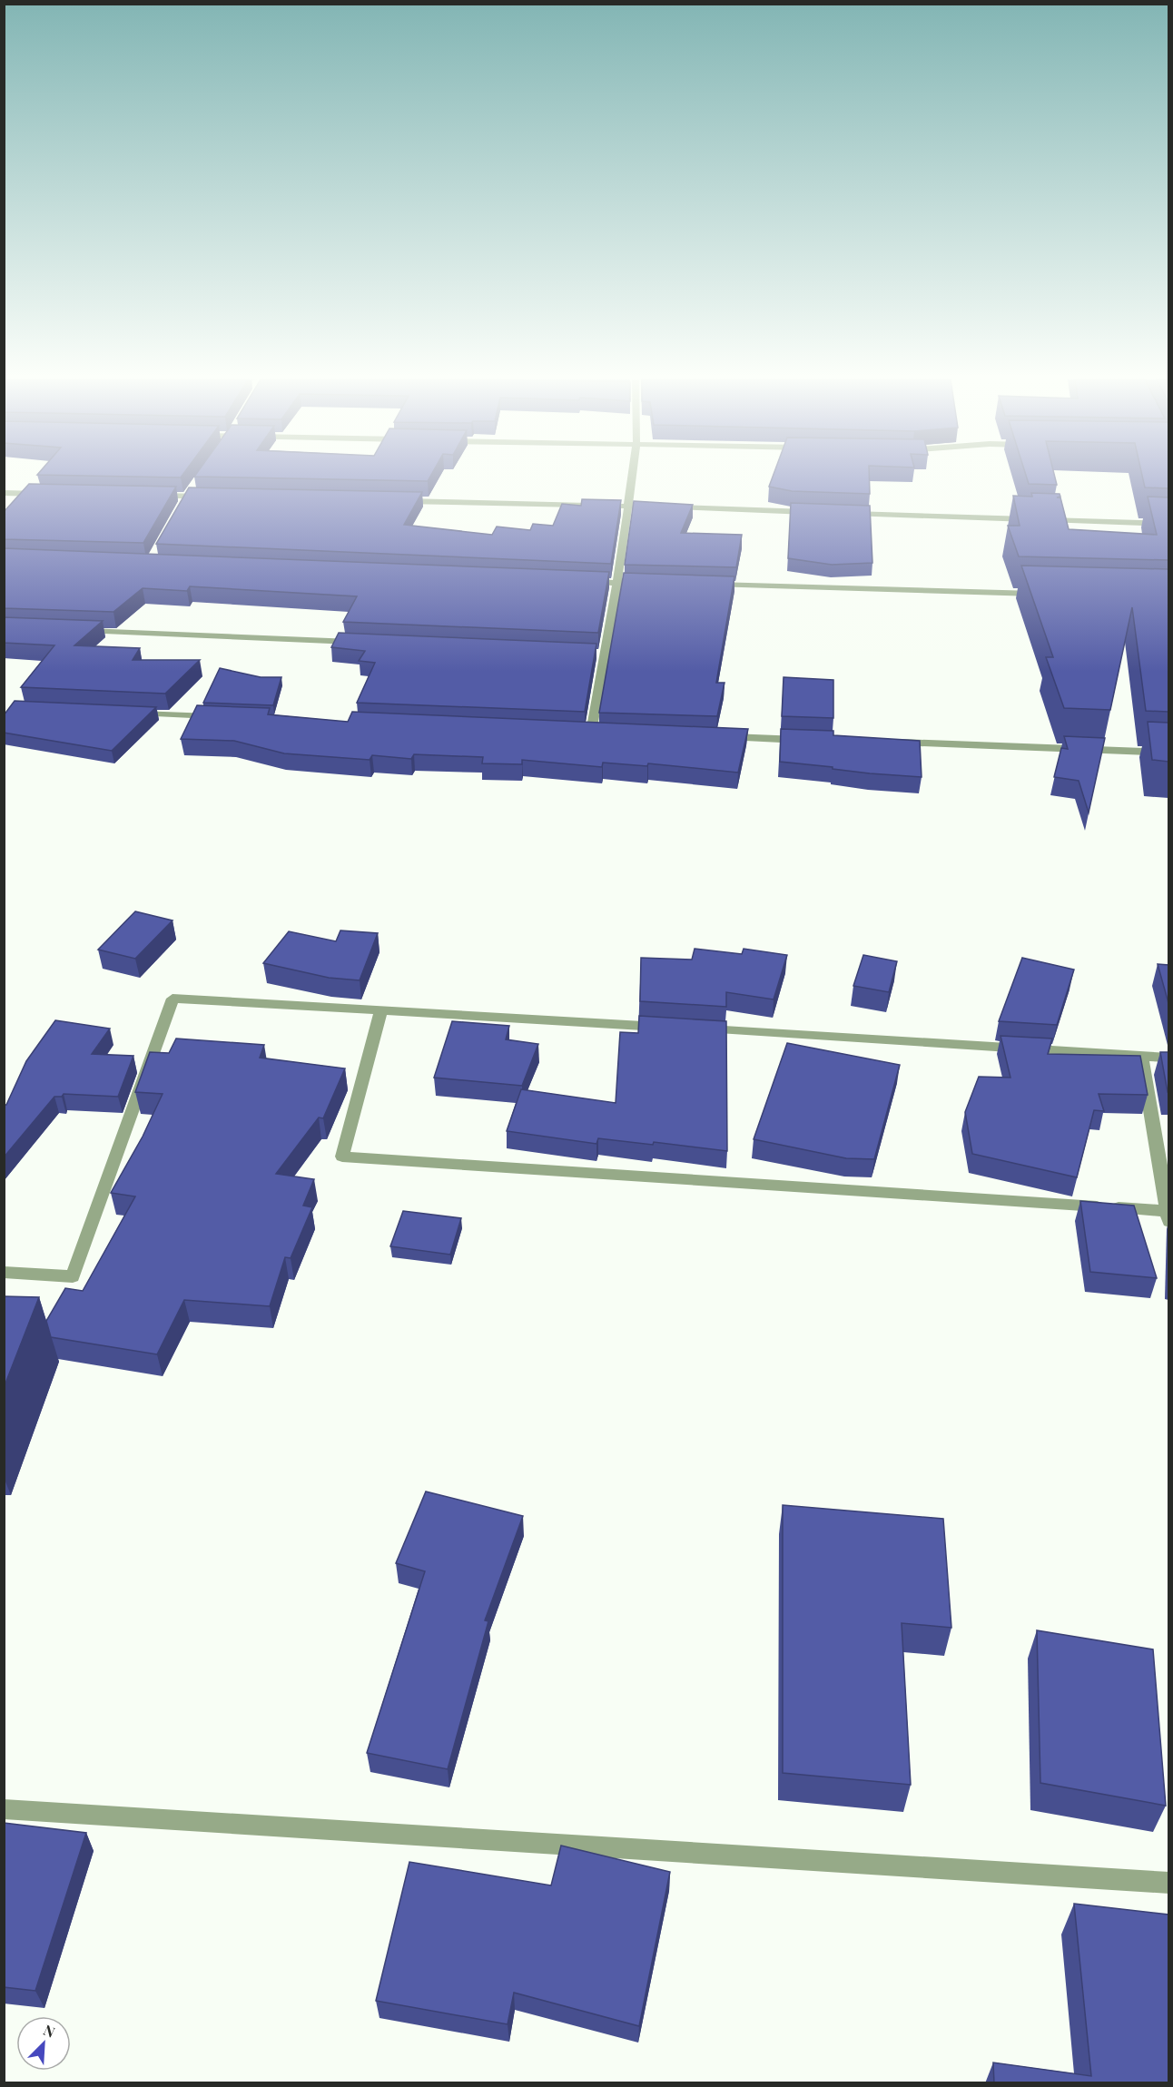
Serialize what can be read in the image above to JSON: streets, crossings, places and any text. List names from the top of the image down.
{
  "north": "top right"
}
